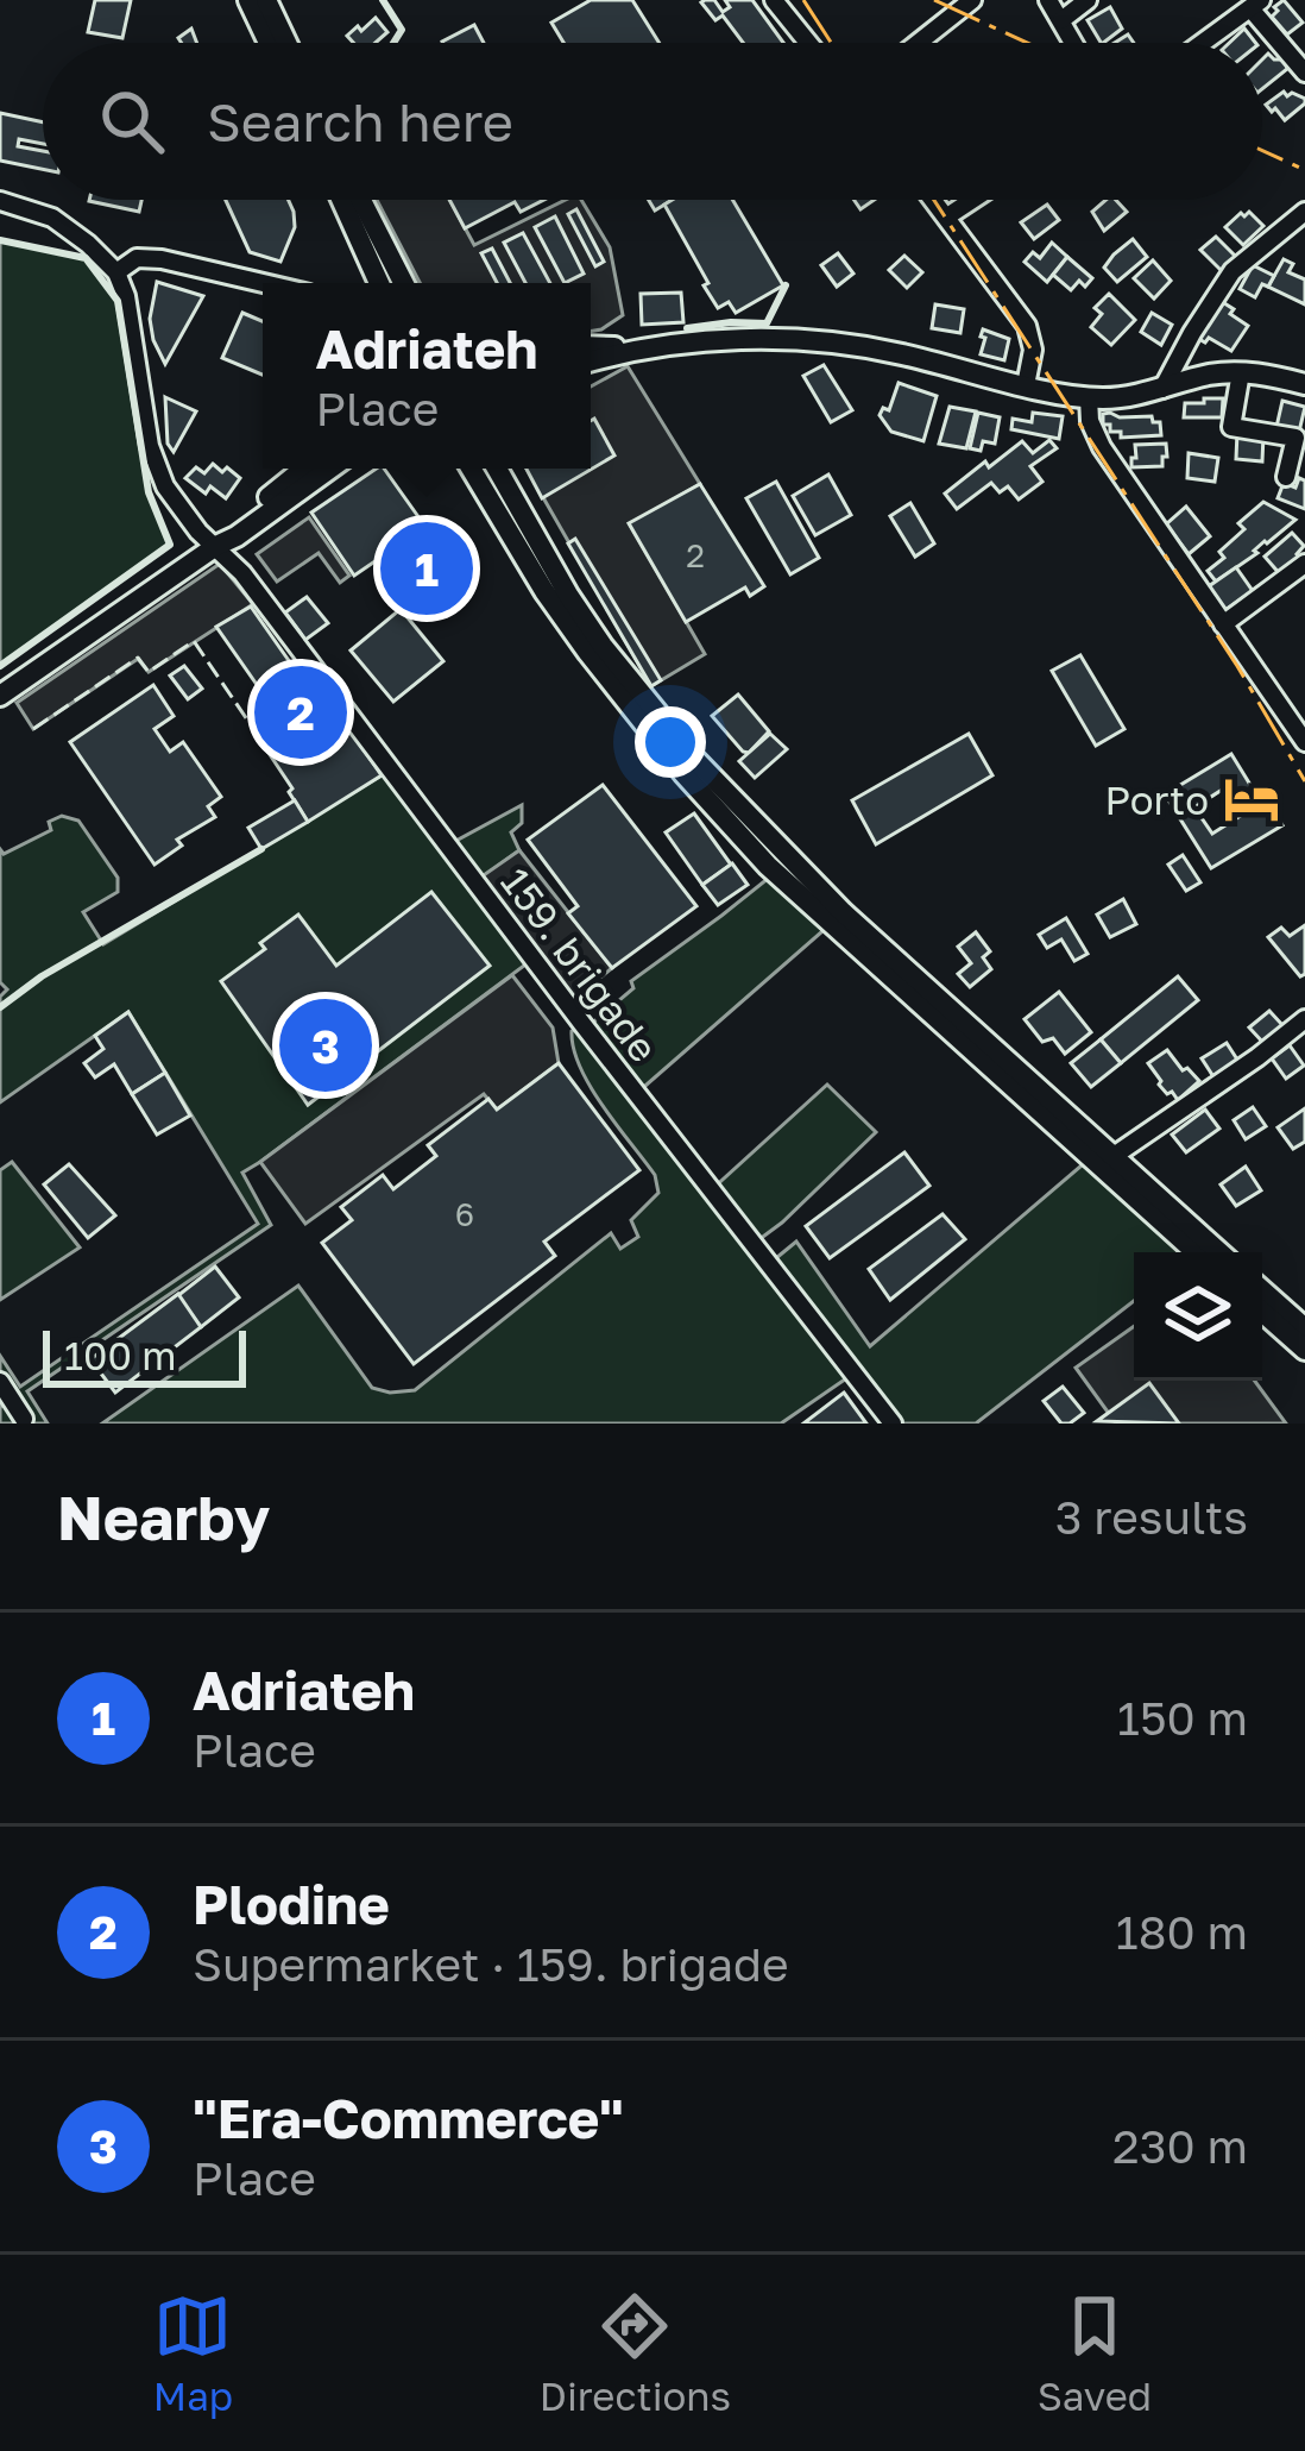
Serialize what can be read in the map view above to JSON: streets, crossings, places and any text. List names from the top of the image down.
{
  "streets": {
    "street": ["159. brigade"]
  },
  "places": {
    "hotel": ["Porto"]
  },
  "house_numbers": ["2", "6"],
  "scale_bar": "100 m",
  "page": {
    "search": "Search here",
    "popup": ["Adriateh", "Place"],
    "pins": ["1", "2", "3"],
    "scale": "100 m",
    "heading": ["Nearby", "3 results"],
    "list": [
      {
        "mark": "1",
        "name": "Adriateh",
        "note": "Place",
        "value": "150 m"
      },
      {
        "mark": "2",
        "name": "Plodine",
        "note": "Supermarket · 159. brigade",
        "value": "180 m"
      },
      {
        "mark": "3",
        "name": "\"Era-Commerce\"",
        "note": "Place",
        "value": "230 m"
      }
    ],
    "nav": ["Map", "Directions", "Saved"]
  }
}
